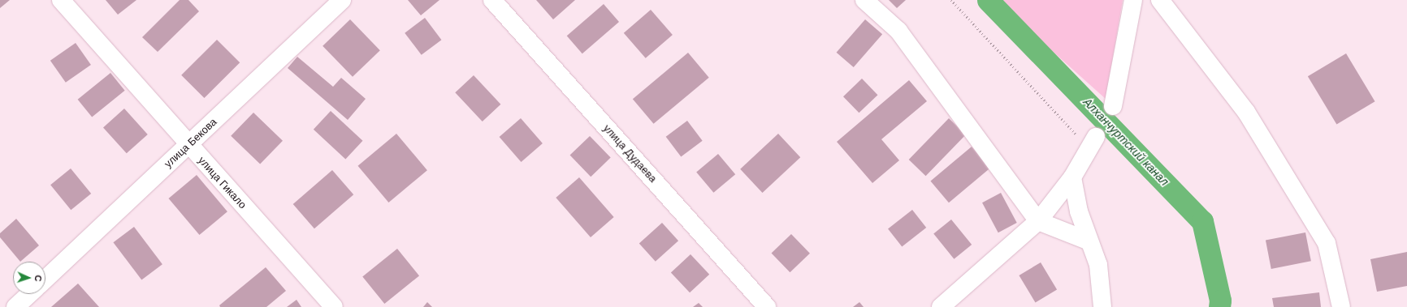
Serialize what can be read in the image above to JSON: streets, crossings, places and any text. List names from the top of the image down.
{
  "streets": {
    "street": ["улица Бекова", "улица Дудаева", "улица Гикало"]
  },
  "crossings": [
    ["улица Бекова", "улица Гикало"]
  ],
  "water": ["Алханчуртский канал"],
  "north": "right"
}
